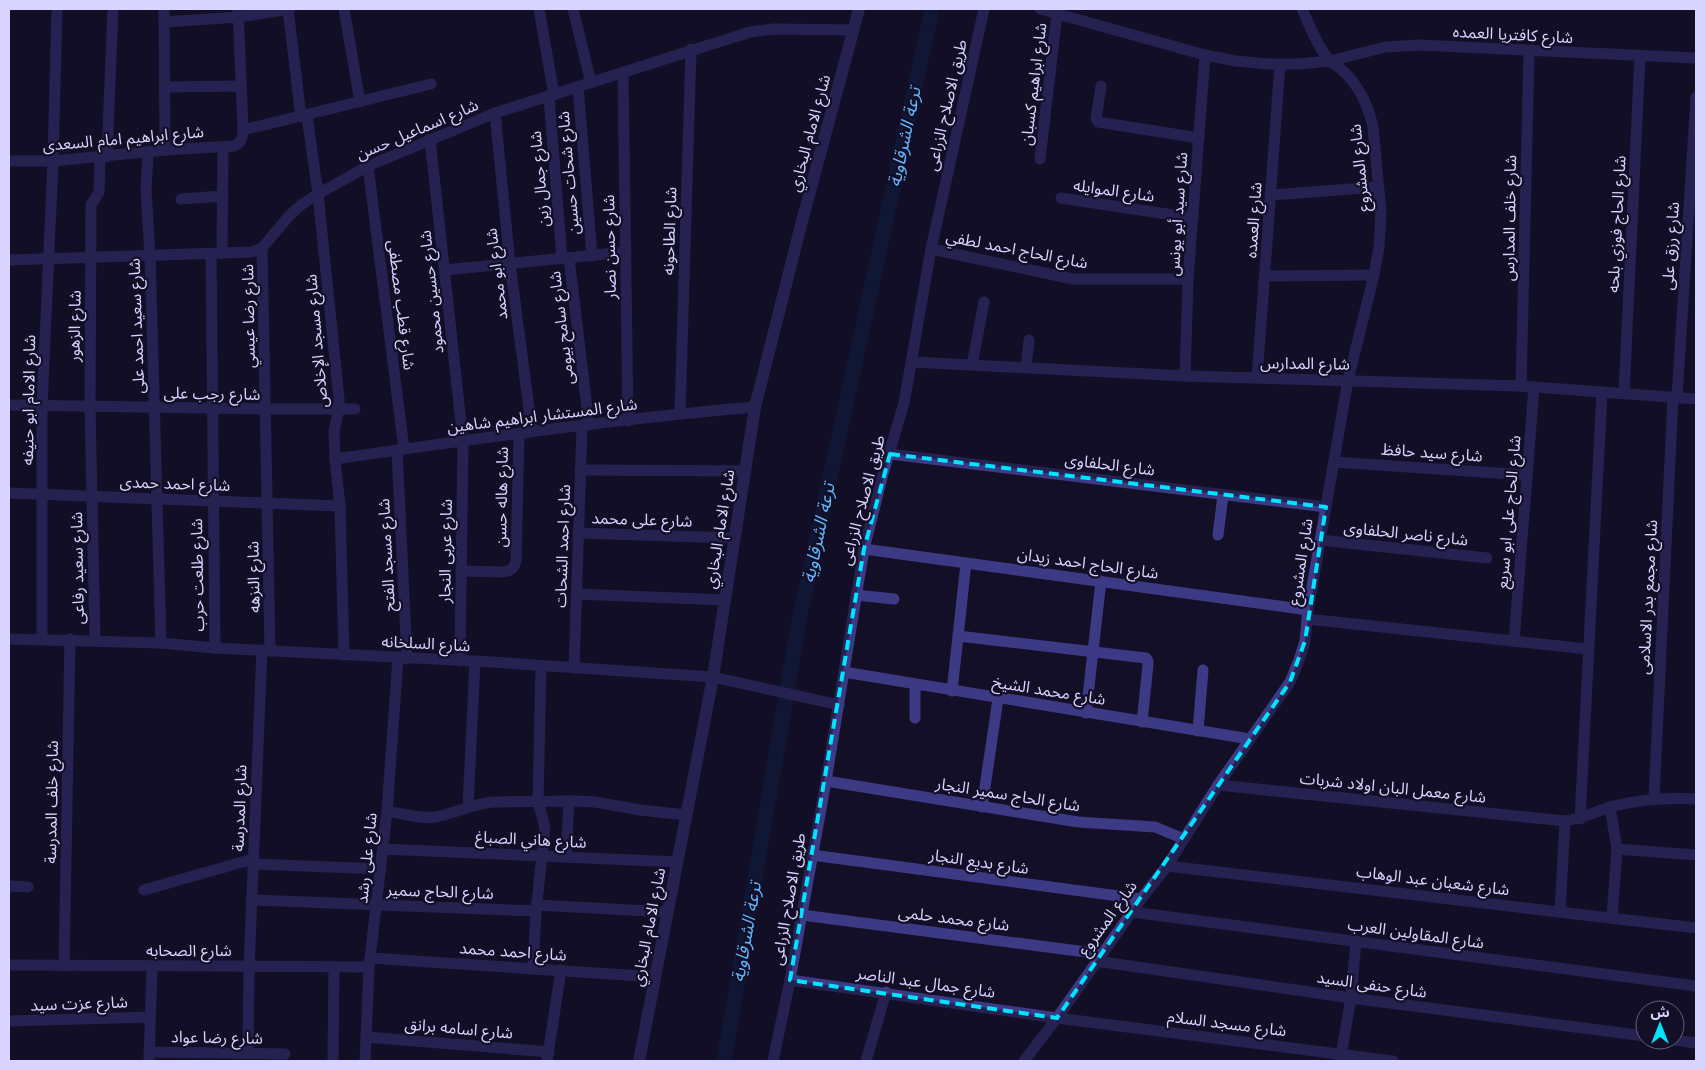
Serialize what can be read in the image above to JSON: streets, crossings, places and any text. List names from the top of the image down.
{
  "streets": {
    "street": [
      "شارع كافتريا العمده",
      "شارع ابراهيم كسبان",
      "طريق الاصلاح الزراعى",
      "شارع اسماعيل حسن",
      "شارع الامام البخاري",
      "شارع ابراهيم امام السعدى",
      "شارع المشروع",
      "شارع شحات حسين",
      "شارع جمال زين",
      "شارع الموايله",
      "شارع سيد أبو يونس",
      "شارع خلف المدارس",
      "شارع العمده",
      "شارع الحاج فوزي بلحه",
      "شارع الطاحونه",
      "شارع رزق على",
      "شارع حسن نصار",
      "شارع الحاج احمد لطفي",
      "شارع ابو محمد",
      "شارع حسين محمود",
      "شارع قطب مصطفى",
      "شارع رضا عيسي",
      "شارع الزهور",
      "شارع سعيد احمد على",
      "شارع سامح بيومى",
      "شارع مسجد الإخلاص",
      "شارع المدارس",
      "شارع رجب على",
      "شارع الامام ابو حنيفه",
      "شارع المستشار ابراهيم شاهين",
      "شارع سيد حافظ",
      "شارع الحلفاوى",
      "شارع احمد حمدى",
      "شارع هاله حسن",
      "شارع الحاج على ابو سريع",
      "شارع على محمد",
      "شارع ناصر الحلفاوى",
      "شارع احمد الشحات",
      "شارع عربى النجار",
      "شارع مسجد الفتح",
      "شارع الحاج احمد زيدان",
      "شارع سعيد رفاعى",
      "شارع طلعت حرب",
      "شارع النزهه",
      "شارع مجمع بدر الاسلامى",
      "شارع السلخانه",
      "شارع محمد الشيخ",
      "شارع معمل البان اولاد شربات",
      "شارع الحاج سمير النجار",
      "شارع خلف المدرسة",
      "شارع المدرسة",
      "شارع هاني الصباغ",
      "شارع على رشد",
      "شارع بديع النجار",
      "شارع شعبان عبد الوهاب",
      "شارع الحاج سمير",
      "شارع محمد حلمى",
      "شارع المقاولين العرب",
      "شارع الصحابه",
      "شارع احمد محمد",
      "شارع جمال عبد الناصر",
      "شارع حنفى السيد",
      "شارع عزت سيد",
      "شارع مسجد السلام",
      "شارع اسامه برانق",
      "شارع رضا عواد"
    ]
  },
  "crossings": [
    ["شارع كافتريا العمده", "شارع ابراهيم كسبان"],
    ["شارع كافتريا العمده", "شارع المشروع"],
    ["شارع كافتريا العمده", "شارع سيد أبو يونس"],
    ["شارع كافتريا العمده", "شارع خلف المدارس"],
    ["شارع كافتريا العمده", "شارع العمده"],
    ["شارع كافتريا العمده", "شارع الحاج فوزي بلحه"],
    ["طريق الاصلاح الزراعى", "شارع الحاج احمد لطفي"],
    ["طريق الاصلاح الزراعى", "شارع المدارس"],
    ["طريق الاصلاح الزراعى", "شارع الحلفاوى"],
    ["طريق الاصلاح الزراعى", "شارع الحاج احمد زيدان"],
    ["طريق الاصلاح الزراعى", "شارع السلخانه"],
    ["طريق الاصلاح الزراعى", "شارع محمد الشيخ"],
    ["طريق الاصلاح الزراعى", "شارع الحاج سمير النجار"],
    ["طريق الاصلاح الزراعى", "شارع بديع النجار"],
    ["طريق الاصلاح الزراعى", "شارع محمد حلمى"],
    ["طريق الاصلاح الزراعى", "شارع جمال عبد الناصر"],
    ["شارع اسماعيل حسن", "شارع الامام البخاري"],
    ["شارع اسماعيل حسن", "شارع شحات حسين"],
    ["شارع اسماعيل حسن", "شارع جمال زين"],
    ["شارع اسماعيل حسن", "شارع الطاحونه"],
    ["شارع اسماعيل حسن", "شارع حسن نصار"],
    ["شارع اسماعيل حسن", "شارع ابو محمد"],
    ["شارع اسماعيل حسن", "شارع حسين محمود"],
    ["شارع اسماعيل حسن", "شارع قطب مصطفى"],
    ["شارع اسماعيل حسن", "شارع رضا عيسي"],
    ["شارع اسماعيل حسن", "شارع مسجد الإخلاص"],
    ["شارع الامام البخاري", "شارع المستشار ابراهيم شاهين"],
    ["شارع الامام البخاري", "شارع على محمد"],
    ["شارع الامام البخاري", "شارع السلخانه"],
    ["شارع الامام البخاري", "شارع هاني الصباغ"],
    ["شارع الامام البخاري", "شارع الحاج سمير"],
    ["شارع الامام البخاري", "شارع احمد محمد"],
    ["شارع ابراهيم امام السعدى", "شارع الزهور"],
    ["شارع ابراهيم امام السعدى", "شارع سعيد احمد على"],
    ["شارع ابراهيم امام السعدى", "شارع الامام ابو حنيفه"],
    ["شارع ابراهيم امام السعدى", "شارع طلعت حرب"],
    ["شارع المشروع", "شارع المدارس"],
    ["شارع المشروع", "شارع سيد حافظ"],
    ["شارع المشروع", "شارع الحلفاوى"],
    ["شارع المشروع", "شارع ناصر الحلفاوى"],
    ["شارع المشروع", "شارع الحاج احمد زيدان"],
    ["شارع المشروع", "شارع محمد الشيخ"],
    ["شارع المشروع", "شارع معمل البان اولاد شربات"],
    ["شارع المشروع", "شارع الحاج سمير النجار"],
    ["شارع المشروع", "شارع بديع النجار"],
    ["شارع المشروع", "شارع شعبان عبد الوهاب"],
    ["شارع المشروع", "شارع محمد حلمى"],
    ["شارع المشروع", "شارع المقاولين العرب"],
    ["شارع المشروع", "شارع جمال عبد الناصر"],
    ["شارع المشروع", "شارع حنفى السيد"],
    ["شارع المشروع", "شارع مسجد السلام"],
    ["شارع جمال زين", "شارع سامح بيومى"],
    ["شارع الموايله", "شارع سيد أبو يونس"],
    ["شارع سيد أبو يونس", "شارع الحاج احمد لطفي"],
    ["شارع سيد أبو يونس", "شارع المدارس"],
    ["شارع خلف المدارس", "شارع المدارس"],
    ["شارع العمده", "شارع المدارس"],
    ["شارع الحاج فوزي بلحه", "شارع المدارس"],
    ["شارع الطاحونه", "شارع المستشار ابراهيم شاهين"],
    ["شارع رزق على", "شارع المدارس"],
    ["شارع رزق على", "شارع مجمع بدر الاسلامى"],
    ["شارع حسن نصار", "شارع المستشار ابراهيم شاهين"],
    ["شارع ابو محمد", "شارع المستشار ابراهيم شاهين"],
    ["شارع حسين محمود", "شارع المستشار ابراهيم شاهين"],
    ["شارع حسين محمود", "شارع عربى النجار"],
    ["شارع قطب مصطفى", "شارع المستشار ابراهيم شاهين"],
    ["شارع قطب مصطفى", "شارع مسجد الفتح"],
    ["شارع رضا عيسي", "شارع رجب على"],
    ["شارع رضا عيسي", "شارع احمد حمدى"],
    ["شارع رضا عيسي", "شارع النزهه"],
    ["شارع الزهور", "شارع رجب على"],
    ["شارع الزهور", "شارع احمد حمدى"],
    ["شارع الزهور", "شارع سعيد رفاعى"],
    ["شارع سعيد احمد على", "شارع رجب على"],
    ["شارع سعيد احمد على", "شارع احمد حمدى"],
    ["شارع سعيد احمد على", "شارع السلخانه"],
    ["شارع سامح بيومى", "شارع المستشار ابراهيم شاهين"],
    ["شارع سامح بيومى", "شارع احمد الشحات"],
    ["شارع مسجد الإخلاص", "شارع رجب على"],
    ["شارع مسجد الإخلاص", "شارع المستشار ابراهيم شاهين"],
    ["شارع مسجد الإخلاص", "شارع احمد حمدى"],
    ["شارع مسجد الإخلاص", "شارع السلخانه"],
    ["شارع المدارس", "شارع الحاج على ابو سريع"],
    ["شارع المدارس", "شارع مجمع بدر الاسلامى"],
    ["شارع رجب على", "شارع الامام ابو حنيفه"],
    ["شارع رجب على", "شارع طلعت حرب"],
    ["شارع الامام ابو حنيفه", "شارع احمد حمدى"],
    ["شارع الامام ابو حنيفه", "شارع السلخانه"],
    ["شارع المستشار ابراهيم شاهين", "شارع هاله حسن"],
    ["شارع المستشار ابراهيم شاهين", "شارع احمد الشحات"],
    ["شارع المستشار ابراهيم شاهين", "شارع عربى النجار"],
    ["شارع المستشار ابراهيم شاهين", "شارع مسجد الفتح"],
    ["شارع سيد حافظ", "شارع الحاج على ابو سريع"],
    ["شارع احمد حمدى", "شارع سعيد رفاعى"],
    ["شارع احمد حمدى", "شارع طلعت حرب"],
    ["شارع احمد حمدى", "شارع النزهه"],
    ["شارع هاله حسن", "شارع عربى النجار"],
    ["شارع الحاج على ابو سريع", "شارع الحاج احمد زيدان"],
    ["شارع على محمد", "شارع احمد الشحات"],
    ["شارع احمد الشحات", "شارع السلخانه"],
    ["شارع عربى النجار", "شارع السلخانه"],
    ["شارع مسجد الفتح", "شارع السلخانه"],
    ["شارع مسجد الفتح", "شارع على رشد"],
    ["شارع سعيد رفاعى", "شارع السلخانه"],
    ["شارع طلعت حرب", "شارع السلخانه"],
    ["شارع النزهه", "شارع السلخانه"],
    ["شارع النزهه", "شارع المدرسة"],
    ["شارع مجمع بدر الاسلامى", "شارع معمل البان اولاد شربات"],
    ["شارع السلخانه", "شارع خلف المدرسة"],
    ["شارع السلخانه", "شارع المدرسة"],
    ["شارع السلخانه", "شارع على رشد"],
    ["شارع خلف المدرسة", "شارع الصحابه"],
    ["شارع المدرسة", "شارع الحاج سمير"],
    ["شارع المدرسة", "شارع الصحابه"],
    ["شارع المدرسة", "شارع رضا عواد"],
    ["شارع هاني الصباغ", "شارع على رشد"],
    ["شارع على رشد", "شارع الحاج سمير"],
    ["شارع على رشد", "شارع الصحابه"],
    ["شارع على رشد", "شارع احمد محمد"],
    ["شارع على رشد", "شارع اسامه برانق"],
    ["شارع محمد حلمى", "شارع حنفى السيد"],
    ["شارع الصحابه", "شارع احمد محمد"],
    ["شارع جمال عبد الناصر", "شارع مسجد السلام"]
  ],
  "water": ["ترعة الشرقاوية"],
  "north": "top"
}
